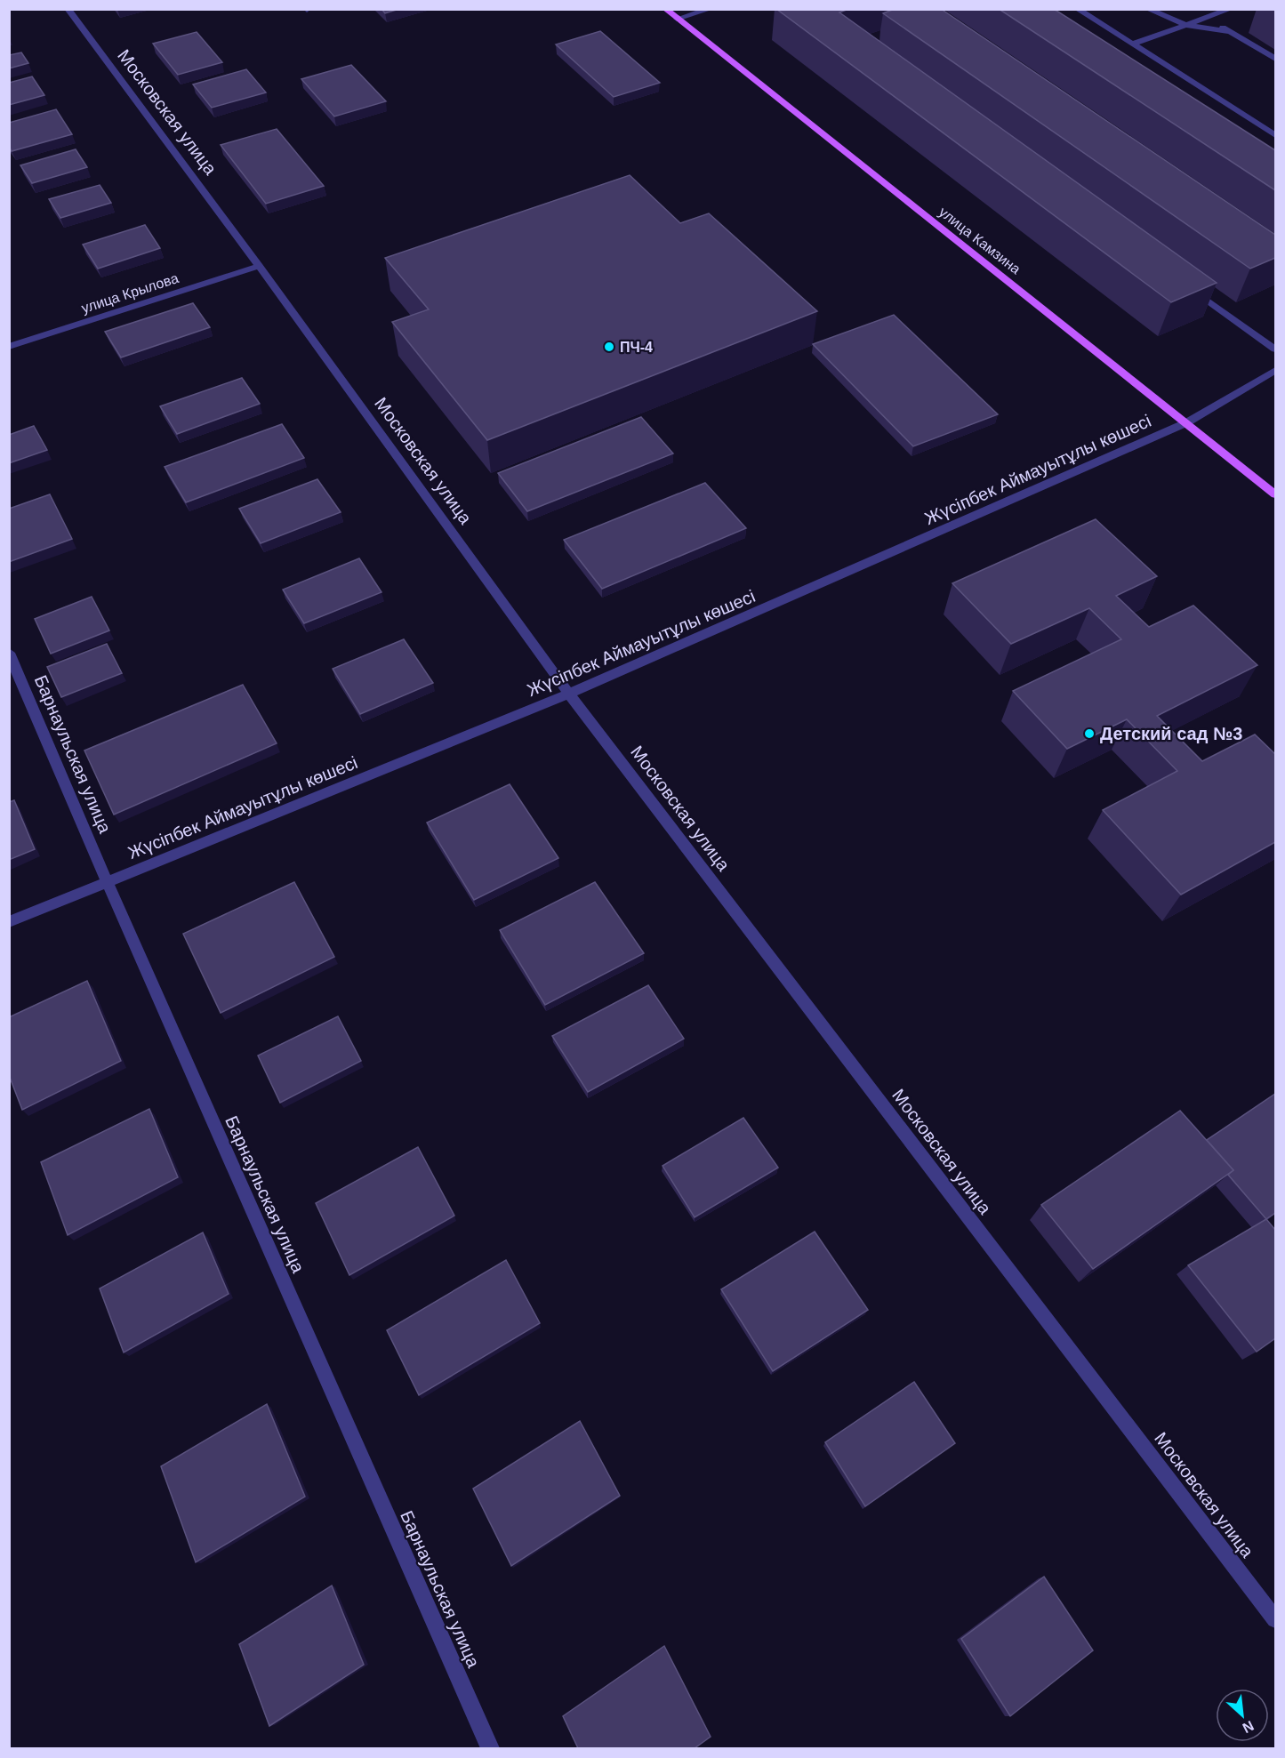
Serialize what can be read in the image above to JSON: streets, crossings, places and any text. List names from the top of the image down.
{
  "streets": {
    "main road": ["улица Камзина"],
    "street": [
      "Московская улица",
      "улица Крылова",
      "Жүсіпбек Аймауытұлы көшесі",
      "Барнаульская улица"
    ]
  },
  "crossings": [
    ["Московская улица", "улица Крылова"],
    ["Московская улица", "Жүсіпбек Аймауытұлы көшесі"],
    ["улица Камзина", "Жүсіпбек Аймауытұлы көшесі"],
    ["Жүсіпбек Аймауытұлы көшесі", "Барнаульская улица"]
  ],
  "places": ["ПЧ-4", "Детский сад №3"],
  "north": "bottom right"
}
